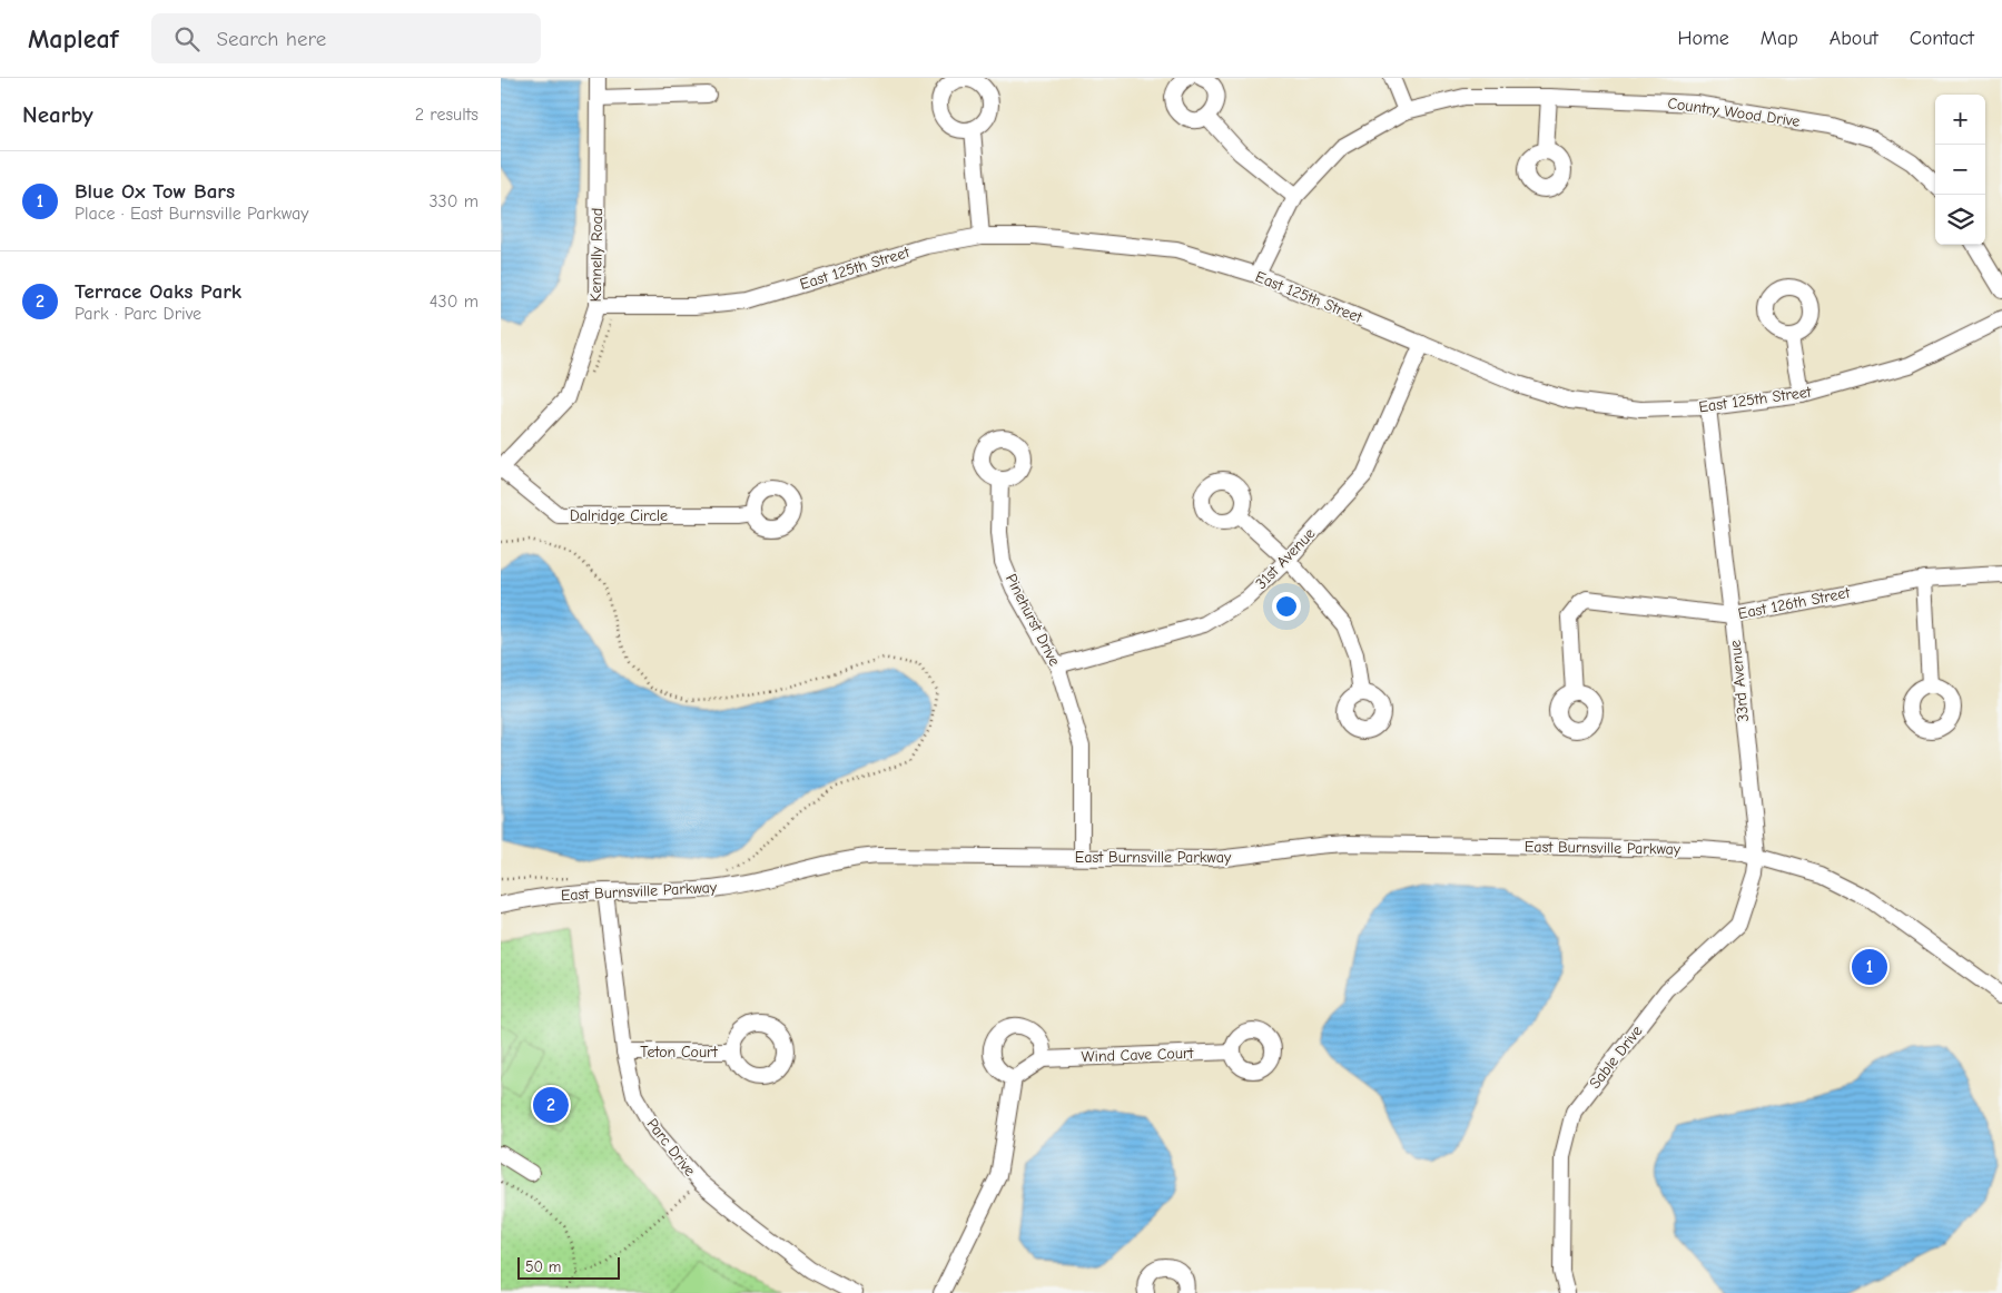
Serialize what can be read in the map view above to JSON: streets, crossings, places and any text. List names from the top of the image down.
{
  "streets": {
    "street": [
      "Country Wood Drive",
      "Kennelly Road",
      "East 125th Street",
      "Dalridge Circle",
      "31st Avenue",
      "East 126th Street",
      "Pinehurst Drive",
      "33rd Avenue",
      "East Burnsville Parkway",
      "Teton Court",
      "Wind Cave Court",
      "Sable Drive",
      "Parc Drive"
    ]
  },
  "crossings": [
    ["Country Wood Drive", "East 125th Street"],
    ["Kennelly Road", "East 125th Street"],
    ["Kennelly Road", "Dalridge Circle"],
    ["East 125th Street", "31st Avenue"],
    ["East 125th Street", "33rd Avenue"],
    ["31st Avenue", "Pinehurst Drive"],
    ["East 126th Street", "33rd Avenue"],
    ["Pinehurst Drive", "East Burnsville Parkway"],
    ["33rd Avenue", "East Burnsville Parkway"],
    ["33rd Avenue", "Sable Drive"],
    ["East Burnsville Parkway", "Sable Drive"],
    ["East Burnsville Parkway", "Parc Drive"],
    ["Teton Court", "Parc Drive"]
  ],
  "scale_bar": "50 m",
  "page": {
    "header": "Mapleaf",
    "search": "Search here",
    "nav": [
      "Home",
      "Map",
      "About",
      "Contact"
    ],
    "heading": ["Nearby", "2 results"],
    "map_buttons": ["+", "−"],
    "list": [
      {
        "mark": "1",
        "name": "Blue Ox Tow Bars",
        "note": "Place · East Burnsville Parkway",
        "value": "330 m"
      },
      {
        "mark": "2",
        "name": "Terrace Oaks Park",
        "note": "Park · Parc Drive",
        "value": "430 m"
      }
    ],
    "pins": ["1", "2"],
    "scale": "50 m"
  }
}
